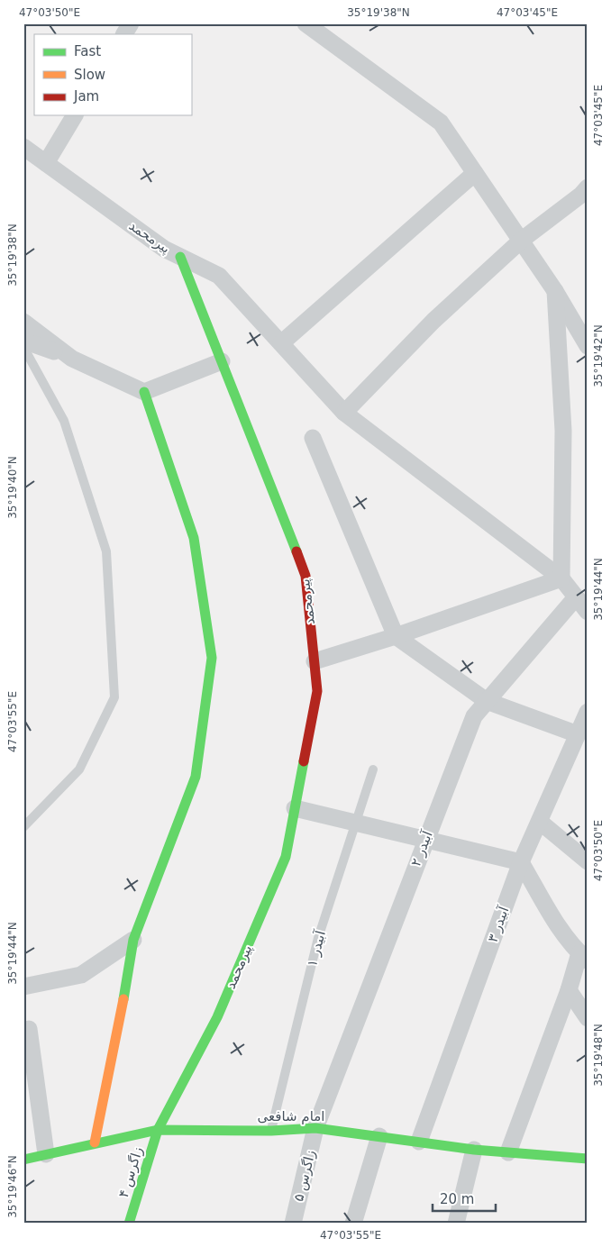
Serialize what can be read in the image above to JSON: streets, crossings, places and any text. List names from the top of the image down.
{
  "streets": {
    "street": [
      "پیرمحمد",
      "آبیدر ۲",
      "آبیدر ۳",
      "امام شافعی",
      "زاگرس ۴",
      "زاگرس ۵"
    ],
    "lane": ["آبیدر ۱"]
  },
  "crossings": [
    ["پیرمحمد", "امام شافعی"],
    ["پیرمحمد", "زاگرس ۴"],
    ["آبیدر ۲", "امام شافعی"],
    ["آبیدر ۲", "زاگرس ۵"],
    ["آبیدر ۳", "امام شافعی"],
    ["آبیدر ۱", "امام شافعی"],
    ["امام شافعی", "زاگرس ۴"],
    ["امام شافعی", "زاگرس ۵"]
  ],
  "legend": ["Fast", "Slow", "Jam"],
  "scale_bar": "20 m",
  "coordinates": [
    "47°03'50\"E",
    "35°19'38\"N",
    "47°03'45\"E",
    "35°19'42\"N",
    "35°19'40\"N",
    "35°19'44\"N",
    "47°03'55\"E",
    "35°19'48\"N",
    "35°19'46\"N"
  ]
}
